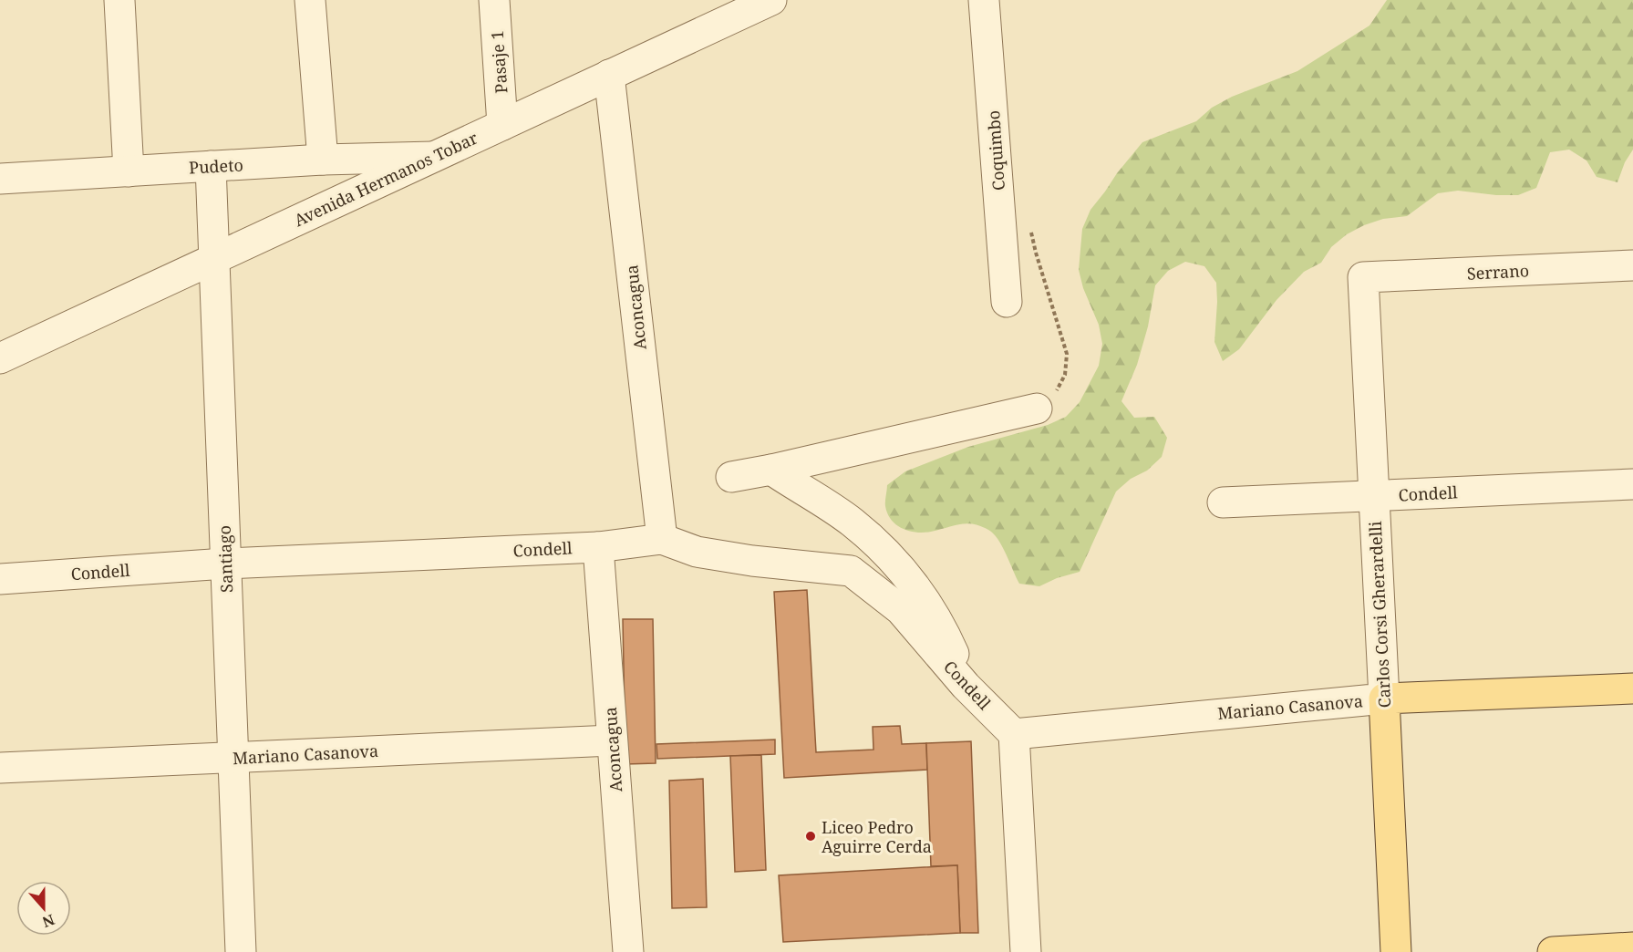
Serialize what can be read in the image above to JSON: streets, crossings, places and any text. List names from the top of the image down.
{
  "streets": {
    "main road": ["Carlos Corsi Gherardelli", "Mariano Casanova"],
    "street": [
      "Pasaje 1",
      "Coquimbo",
      "Pudeto",
      "Avenida Hermanos Tobar",
      "Serrano",
      "Aconcagua",
      "Condell",
      "Santiago"
    ]
  },
  "crossings": [
    ["Pasaje 1", "Avenida Hermanos Tobar"],
    ["Pudeto", "Avenida Hermanos Tobar"],
    ["Pudeto", "Santiago"],
    ["Avenida Hermanos Tobar", "Aconcagua"],
    ["Avenida Hermanos Tobar", "Santiago"],
    ["Serrano", "Carlos Corsi Gherardelli"],
    ["Aconcagua", "Condell"],
    ["Aconcagua", "Mariano Casanova"],
    ["Condell", "Santiago"],
    ["Condell", "Carlos Corsi Gherardelli"],
    ["Condell", "Mariano Casanova"],
    ["Santiago", "Mariano Casanova"],
    ["Carlos Corsi Gherardelli", "Mariano Casanova"]
  ],
  "places": ["Liceo Pedro Aguirre Cerda"],
  "north": "bottom"
}
